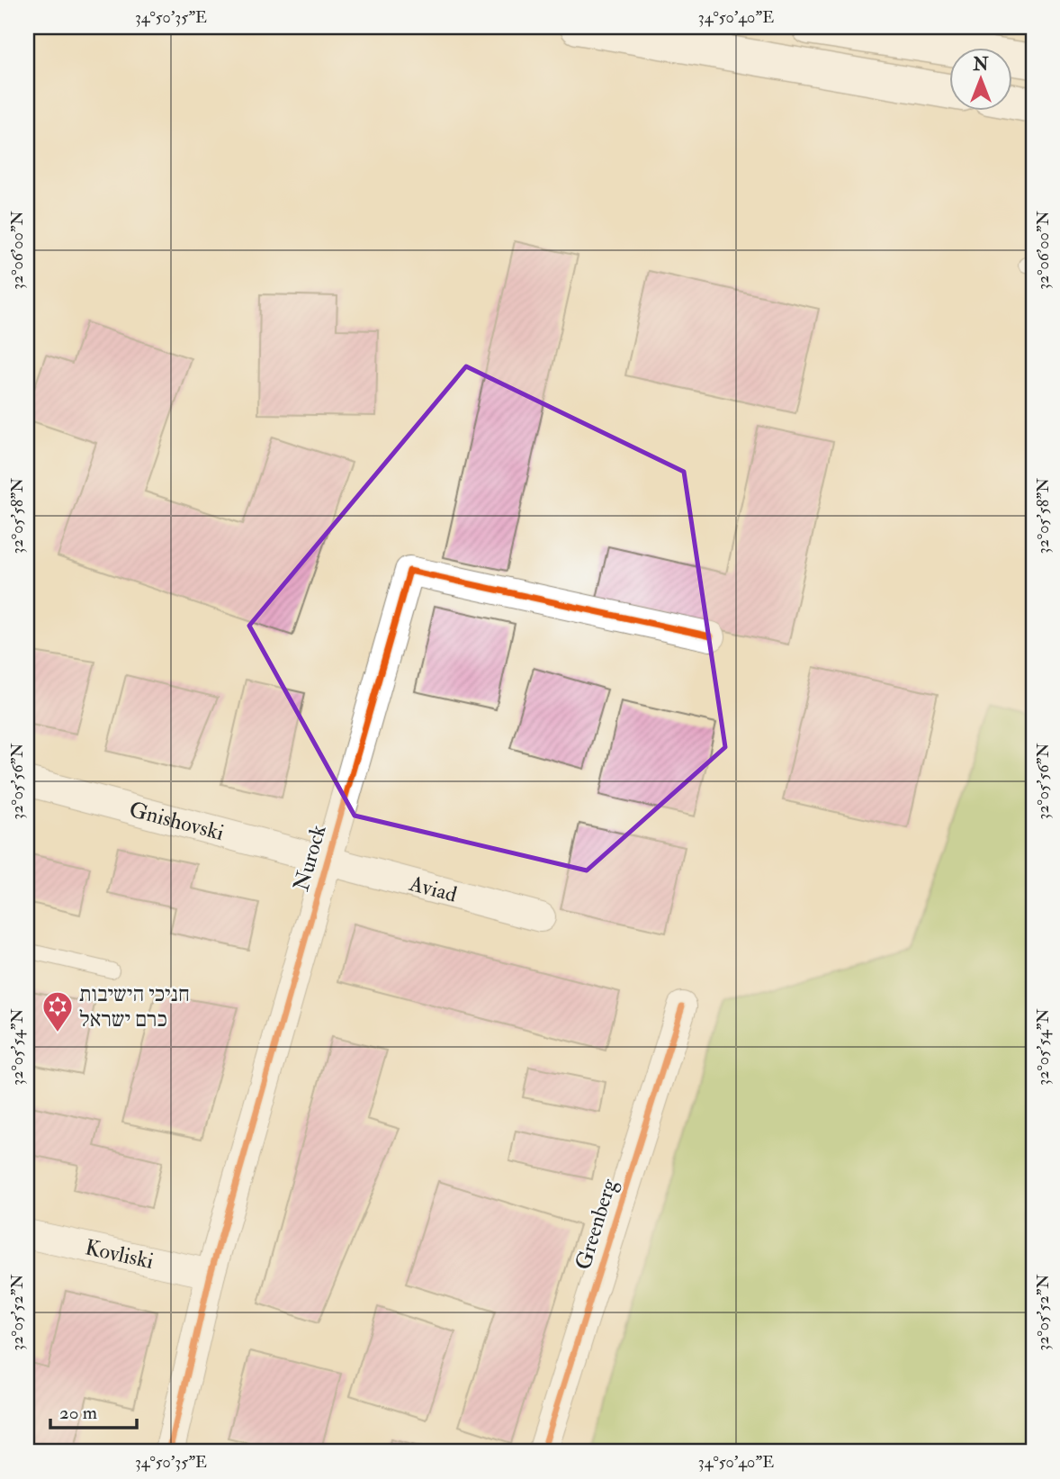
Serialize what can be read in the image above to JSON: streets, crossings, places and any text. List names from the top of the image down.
{
  "streets": {
    "street": [
      "Gnishovski",
      "Nurock",
      "Aviad",
      "Greenberg",
      "Kovliski"
    ]
  },
  "crossings": [
    ["Gnishovski", "Nurock"],
    ["Gnishovski", "Aviad"],
    ["Nurock", "Aviad"],
    ["Nurock", "Kovliski"]
  ],
  "places": {
    "synagogue": ["חניכי הישיבות כרם ישראל"]
  },
  "scale_bar": "20 m",
  "north": "top",
  "coordinates": [
    "34°50'35\"E",
    "34°50'40\"E",
    "32°06'00\"N",
    "32°05'58\"N",
    "32°05'56\"N",
    "32°05'54\"N",
    "32°05'52\"N"
  ]
}
